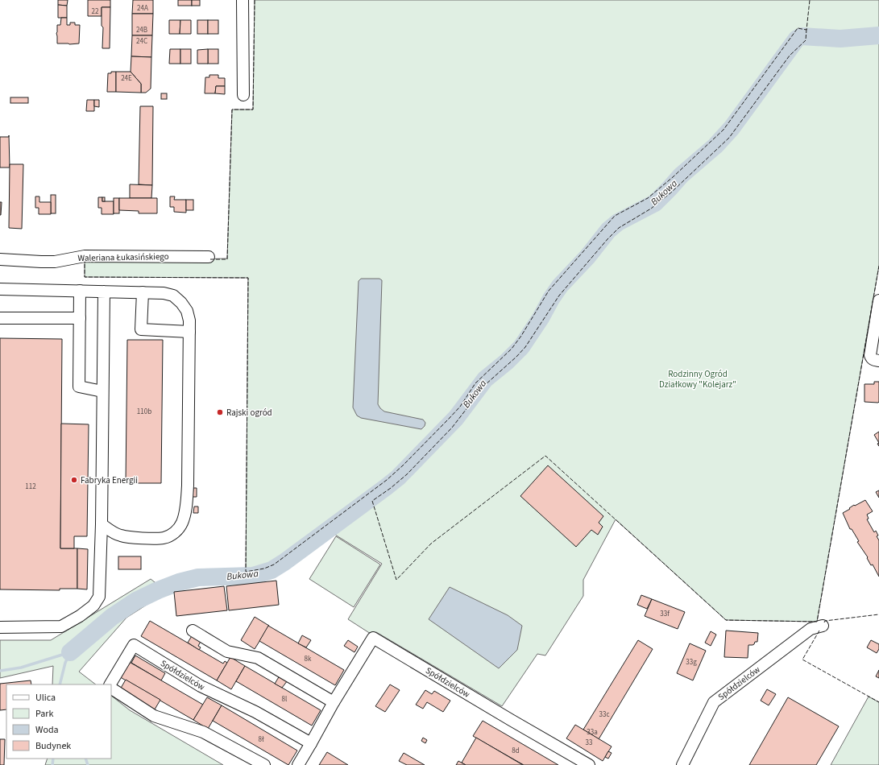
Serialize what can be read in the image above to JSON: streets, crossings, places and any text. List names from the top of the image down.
{
  "streets": {
    "street": ["Waleriana Łukasińskiego", "Spółdzielców"]
  },
  "water": ["Bukowa"],
  "parks": ["Rodzinny Ogród Działkowy \"Kolejarz\""],
  "places": ["Rajski ogród", "Fabryka Energii"],
  "house_numbers": [
    "24A",
    "22",
    "24B",
    "24C",
    "24E",
    "110b",
    "112",
    "33f",
    "8k",
    "33g",
    "8l",
    "33c",
    "33a",
    "8ł",
    "33",
    "8d"
  ],
  "legend": [
    "Ulica",
    "Park",
    "Woda",
    "Budynek"
  ]
}
